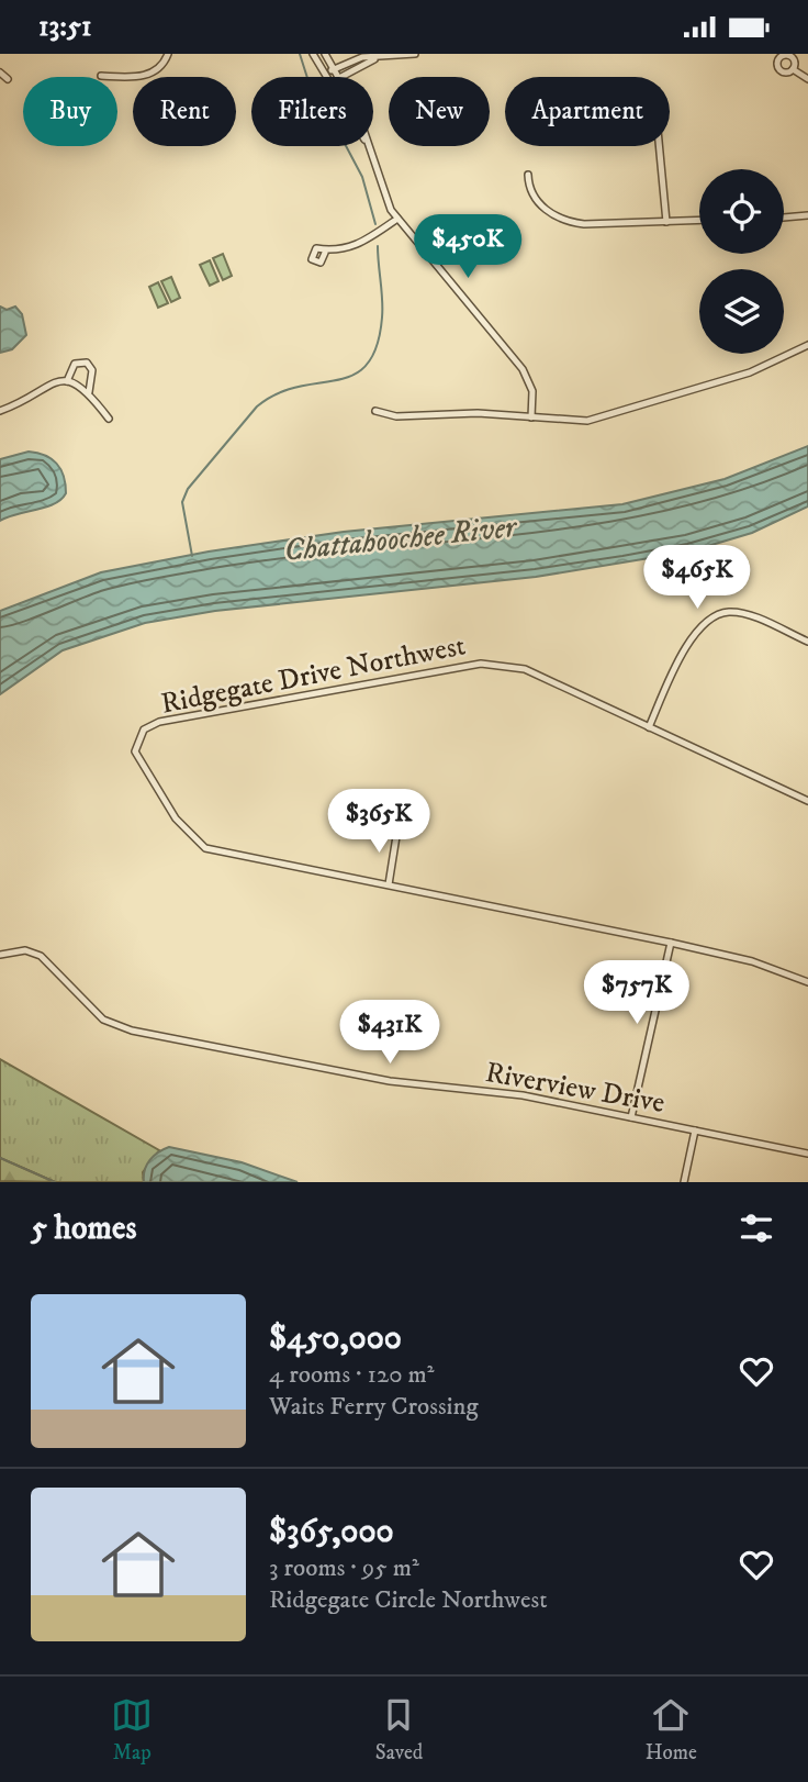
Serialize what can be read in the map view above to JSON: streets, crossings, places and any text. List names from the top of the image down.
{
  "streets": {
    "street": ["Ridgegate Drive Northwest", "Riverview Drive"]
  },
  "water": ["Chattahoochee River"],
  "page": {
    "status": "13:51",
    "chip": [
      "Buy",
      "Rent",
      "Filters",
      "New",
      "Apartment"
    ],
    "price": [
      "$450K",
      "$465K",
      "$365K",
      "$757K",
      "$431K"
    ],
    "heading": "5 homes",
    "list": [
      {
        "name": "$450,000",
        "note": "4 rooms · 120 m² · Waits Ferry Crossing"
      },
      {
        "name": "$365,000",
        "note": "3 rooms · 95 m² · Ridgegate Circle Northwest"
      }
    ],
    "tabs": ["Map", "Saved", "Home"]
  }
}
